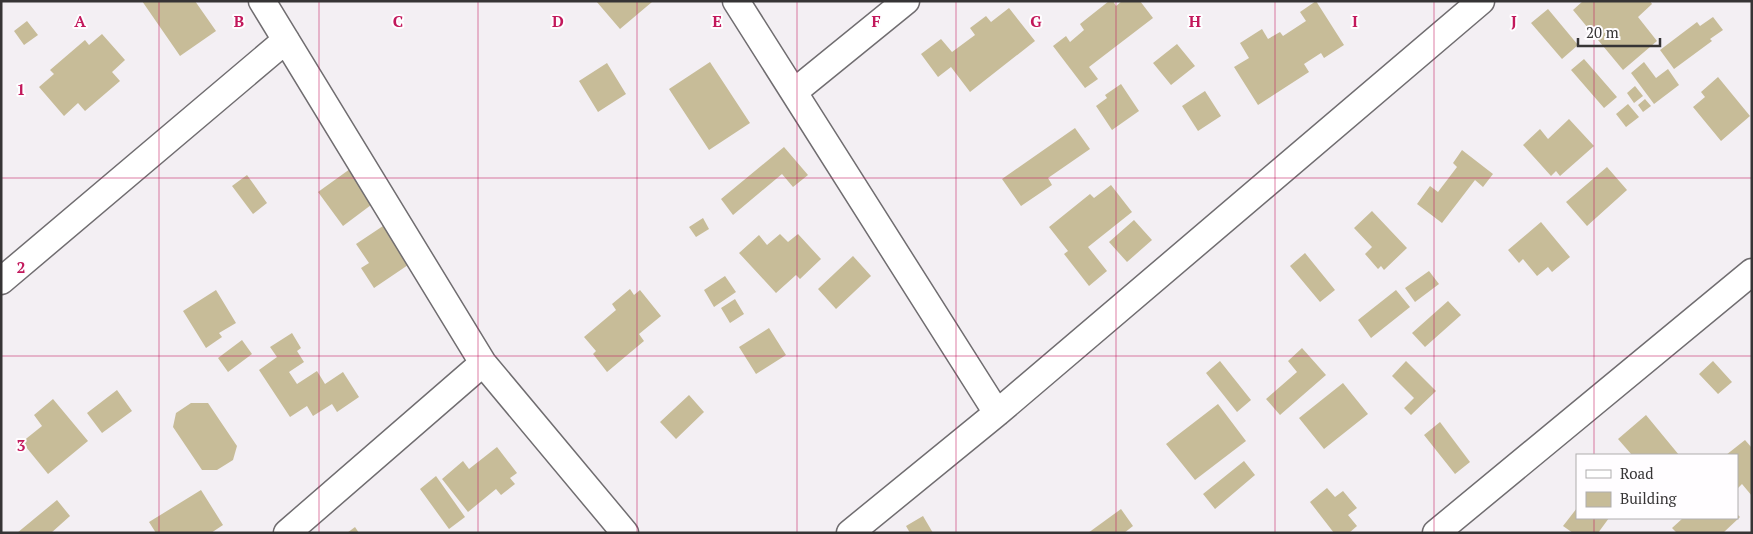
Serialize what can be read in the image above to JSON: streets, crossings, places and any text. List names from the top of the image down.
{
  "legend": ["Road", "Building"],
  "scale_bar": "20 m",
  "grid": {
    "columns": [
      "A",
      "B",
      "C",
      "D",
      "E",
      "F",
      "G",
      "H",
      "I",
      "J"
    ],
    "rows": ["1", "2", "3"]
  }
}
